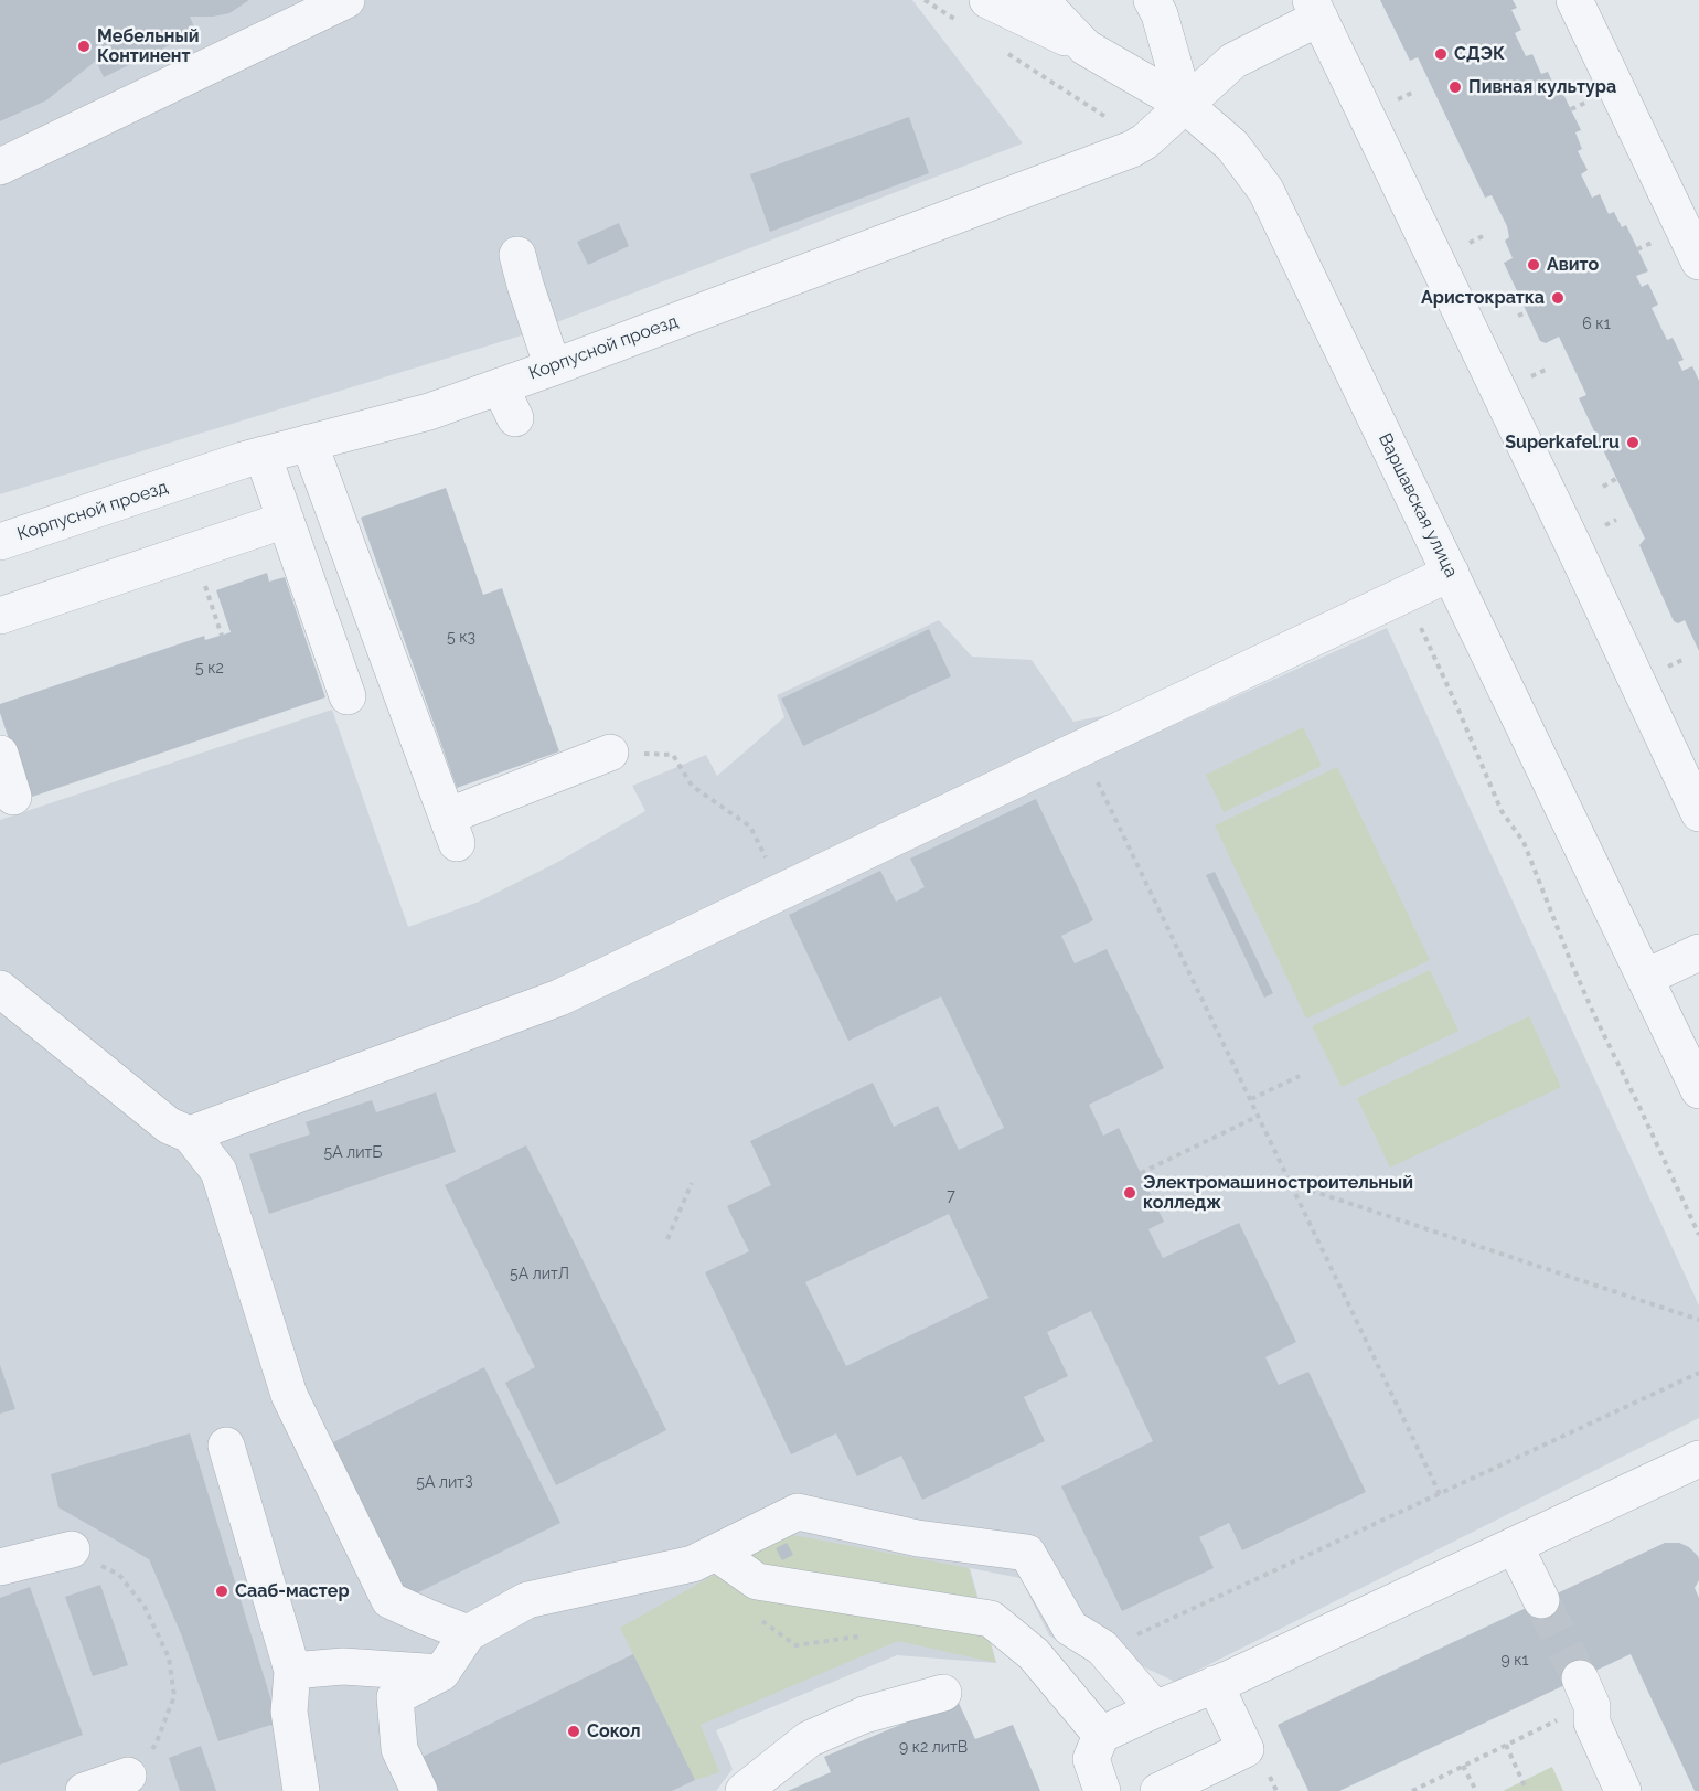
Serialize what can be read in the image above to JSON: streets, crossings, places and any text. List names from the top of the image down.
{
  "streets": {
    "street": ["Корпусной проезд", "Варшавская улица"]
  },
  "crossings": [
    ["Корпусной проезд", "Варшавская улица"]
  ],
  "places": [
    "Мебельный Континент",
    "СДЭК",
    "Пивная культура",
    "Авито",
    "Аристократка",
    "Superkafel.ru",
    "Электромашиностроительный колледж",
    "Сааб-мастер",
    "Сокол"
  ],
  "house_numbers": [
    "6 к1",
    "5 к3",
    "5 к2",
    "5А литБ",
    "7",
    "5А литЛ",
    "5А литЗ",
    "9 к1",
    "9 к2 литВ"
  ]
}
